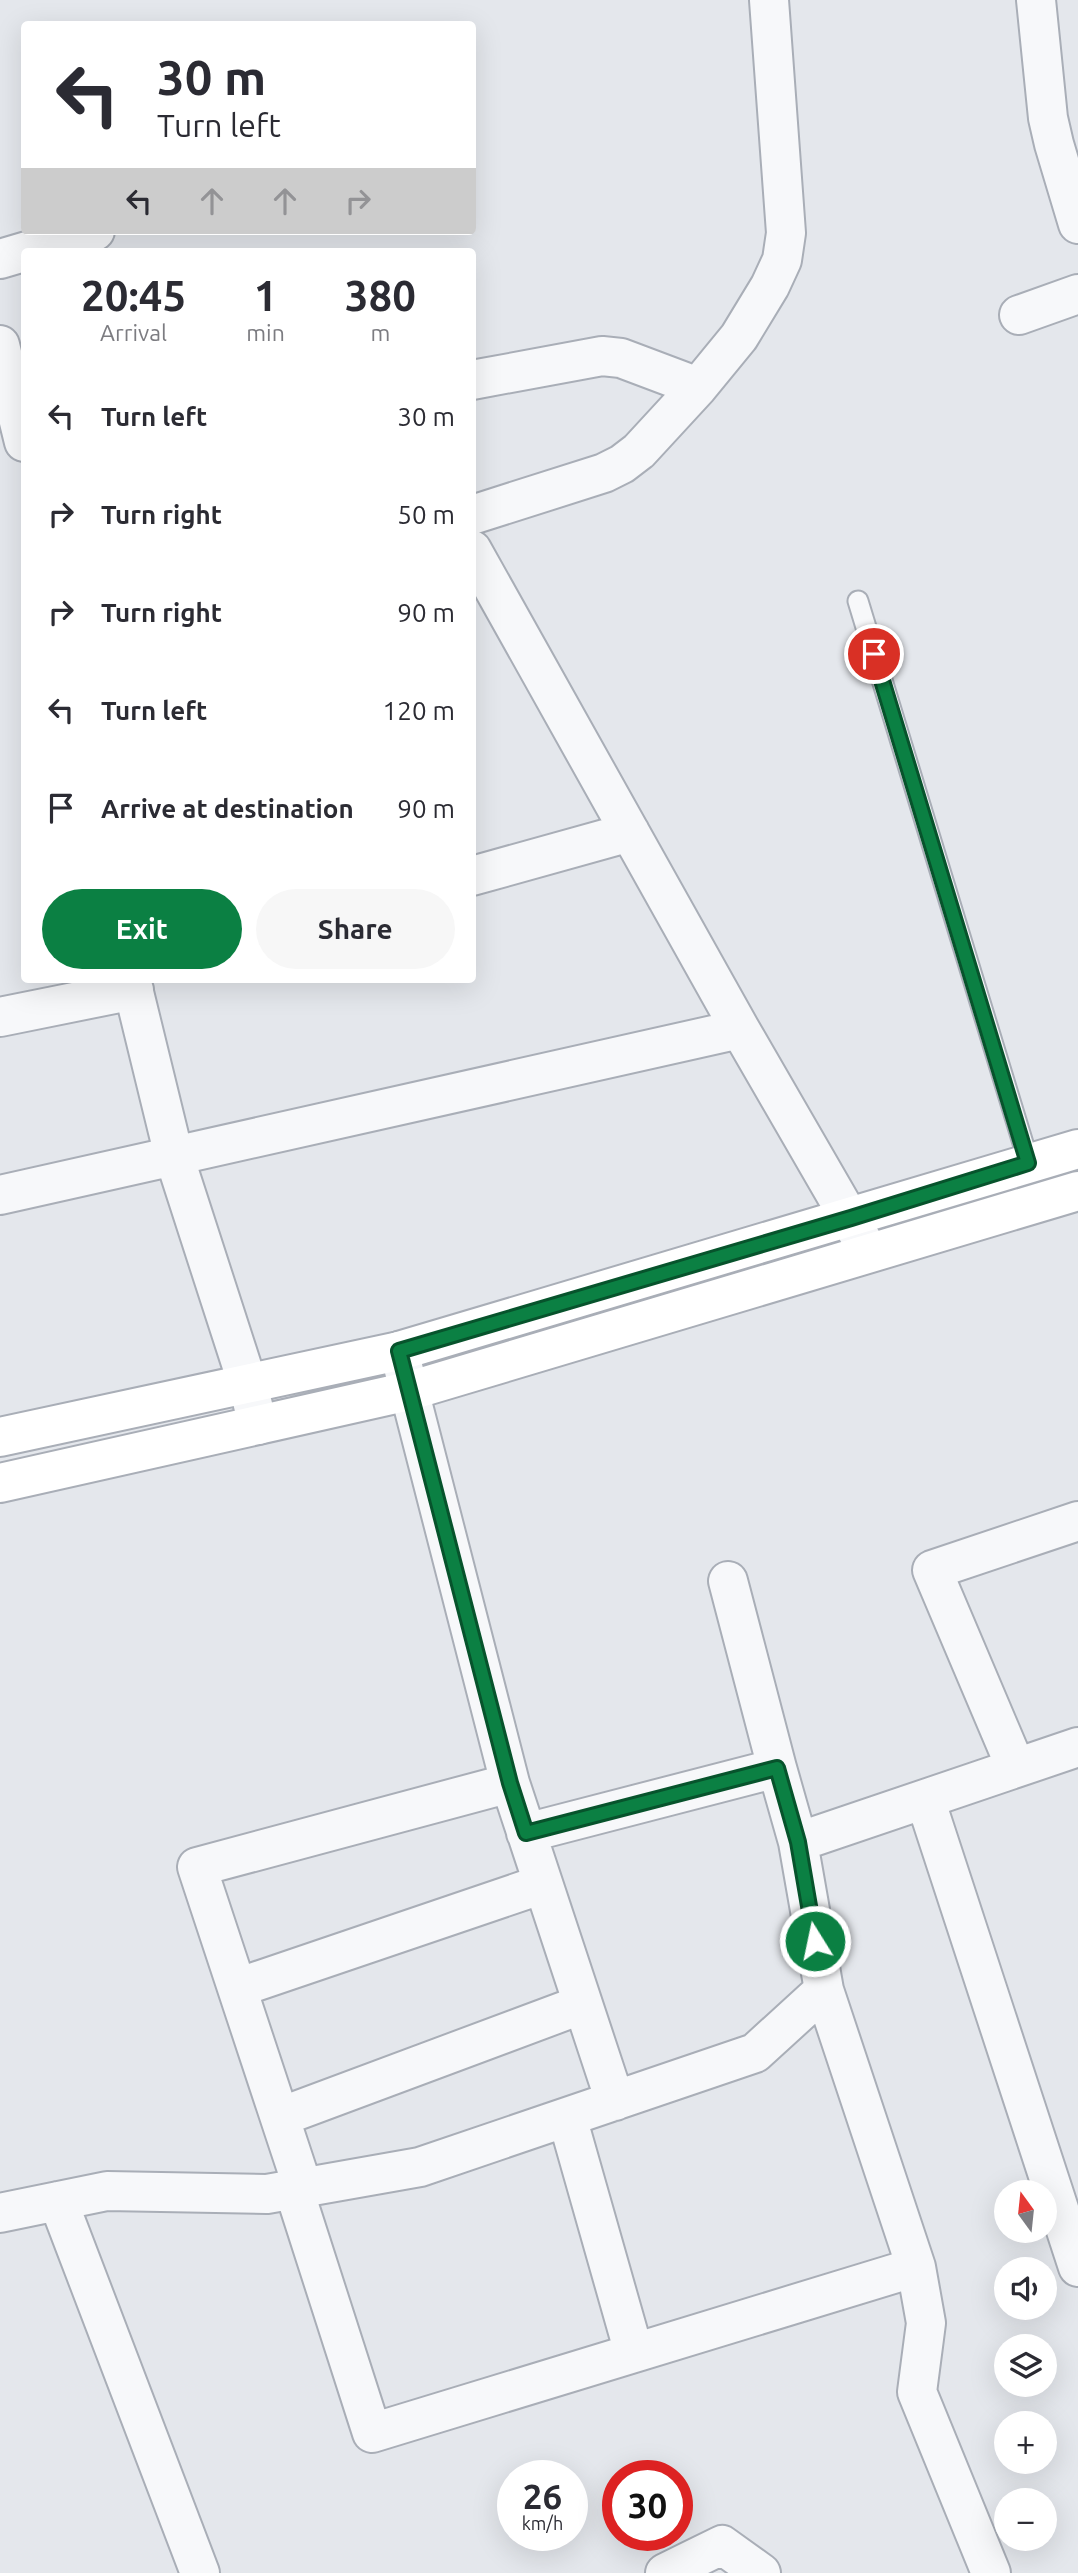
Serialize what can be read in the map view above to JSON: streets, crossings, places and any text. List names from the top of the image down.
{
  "north": "top",
  "page": {
    "turn": ["30 m", "Turn left"],
    "eta": [
      "20:45",
      "Arrival",
      "1",
      "min",
      "380",
      "m"
    ],
    "list": [
      {
        "name": "Turn left",
        "value": "30 m"
      },
      {
        "name": "Turn right",
        "value": "50 m"
      },
      {
        "name": "Turn right",
        "value": "90 m"
      },
      {
        "name": "Turn left",
        "value": "120 m"
      },
      {
        "name": "Arrive at destination",
        "value": "90 m"
      }
    ],
    "buttons": ["Exit", "Share"],
    "map_buttons": ["+", "−"],
    "speed": "26 km/h",
    "limit": "30"
  }
}
